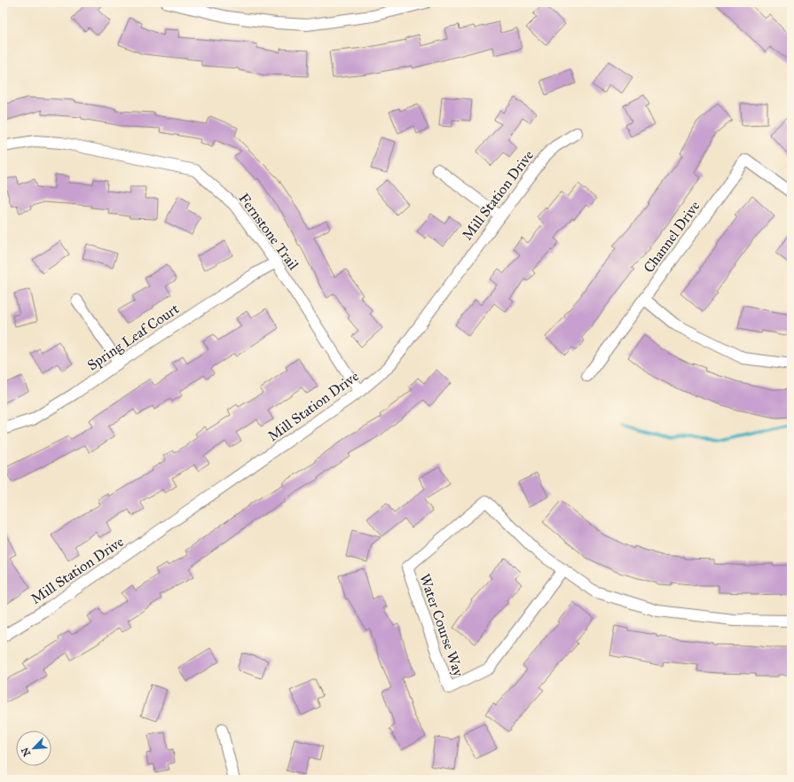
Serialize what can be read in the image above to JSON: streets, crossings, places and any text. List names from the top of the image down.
{
  "streets": {
    "street": [
      "Mill Station Drive",
      "Fernstone Trail",
      "Channel Drive",
      "Spring Leaf Court",
      "Water Course Way"
    ]
  },
  "crossings": [
    ["Mill Station Drive", "Fernstone Trail"],
    ["Fernstone Trail", "Spring Leaf Court"]
  ],
  "north": "bottom left"
}
